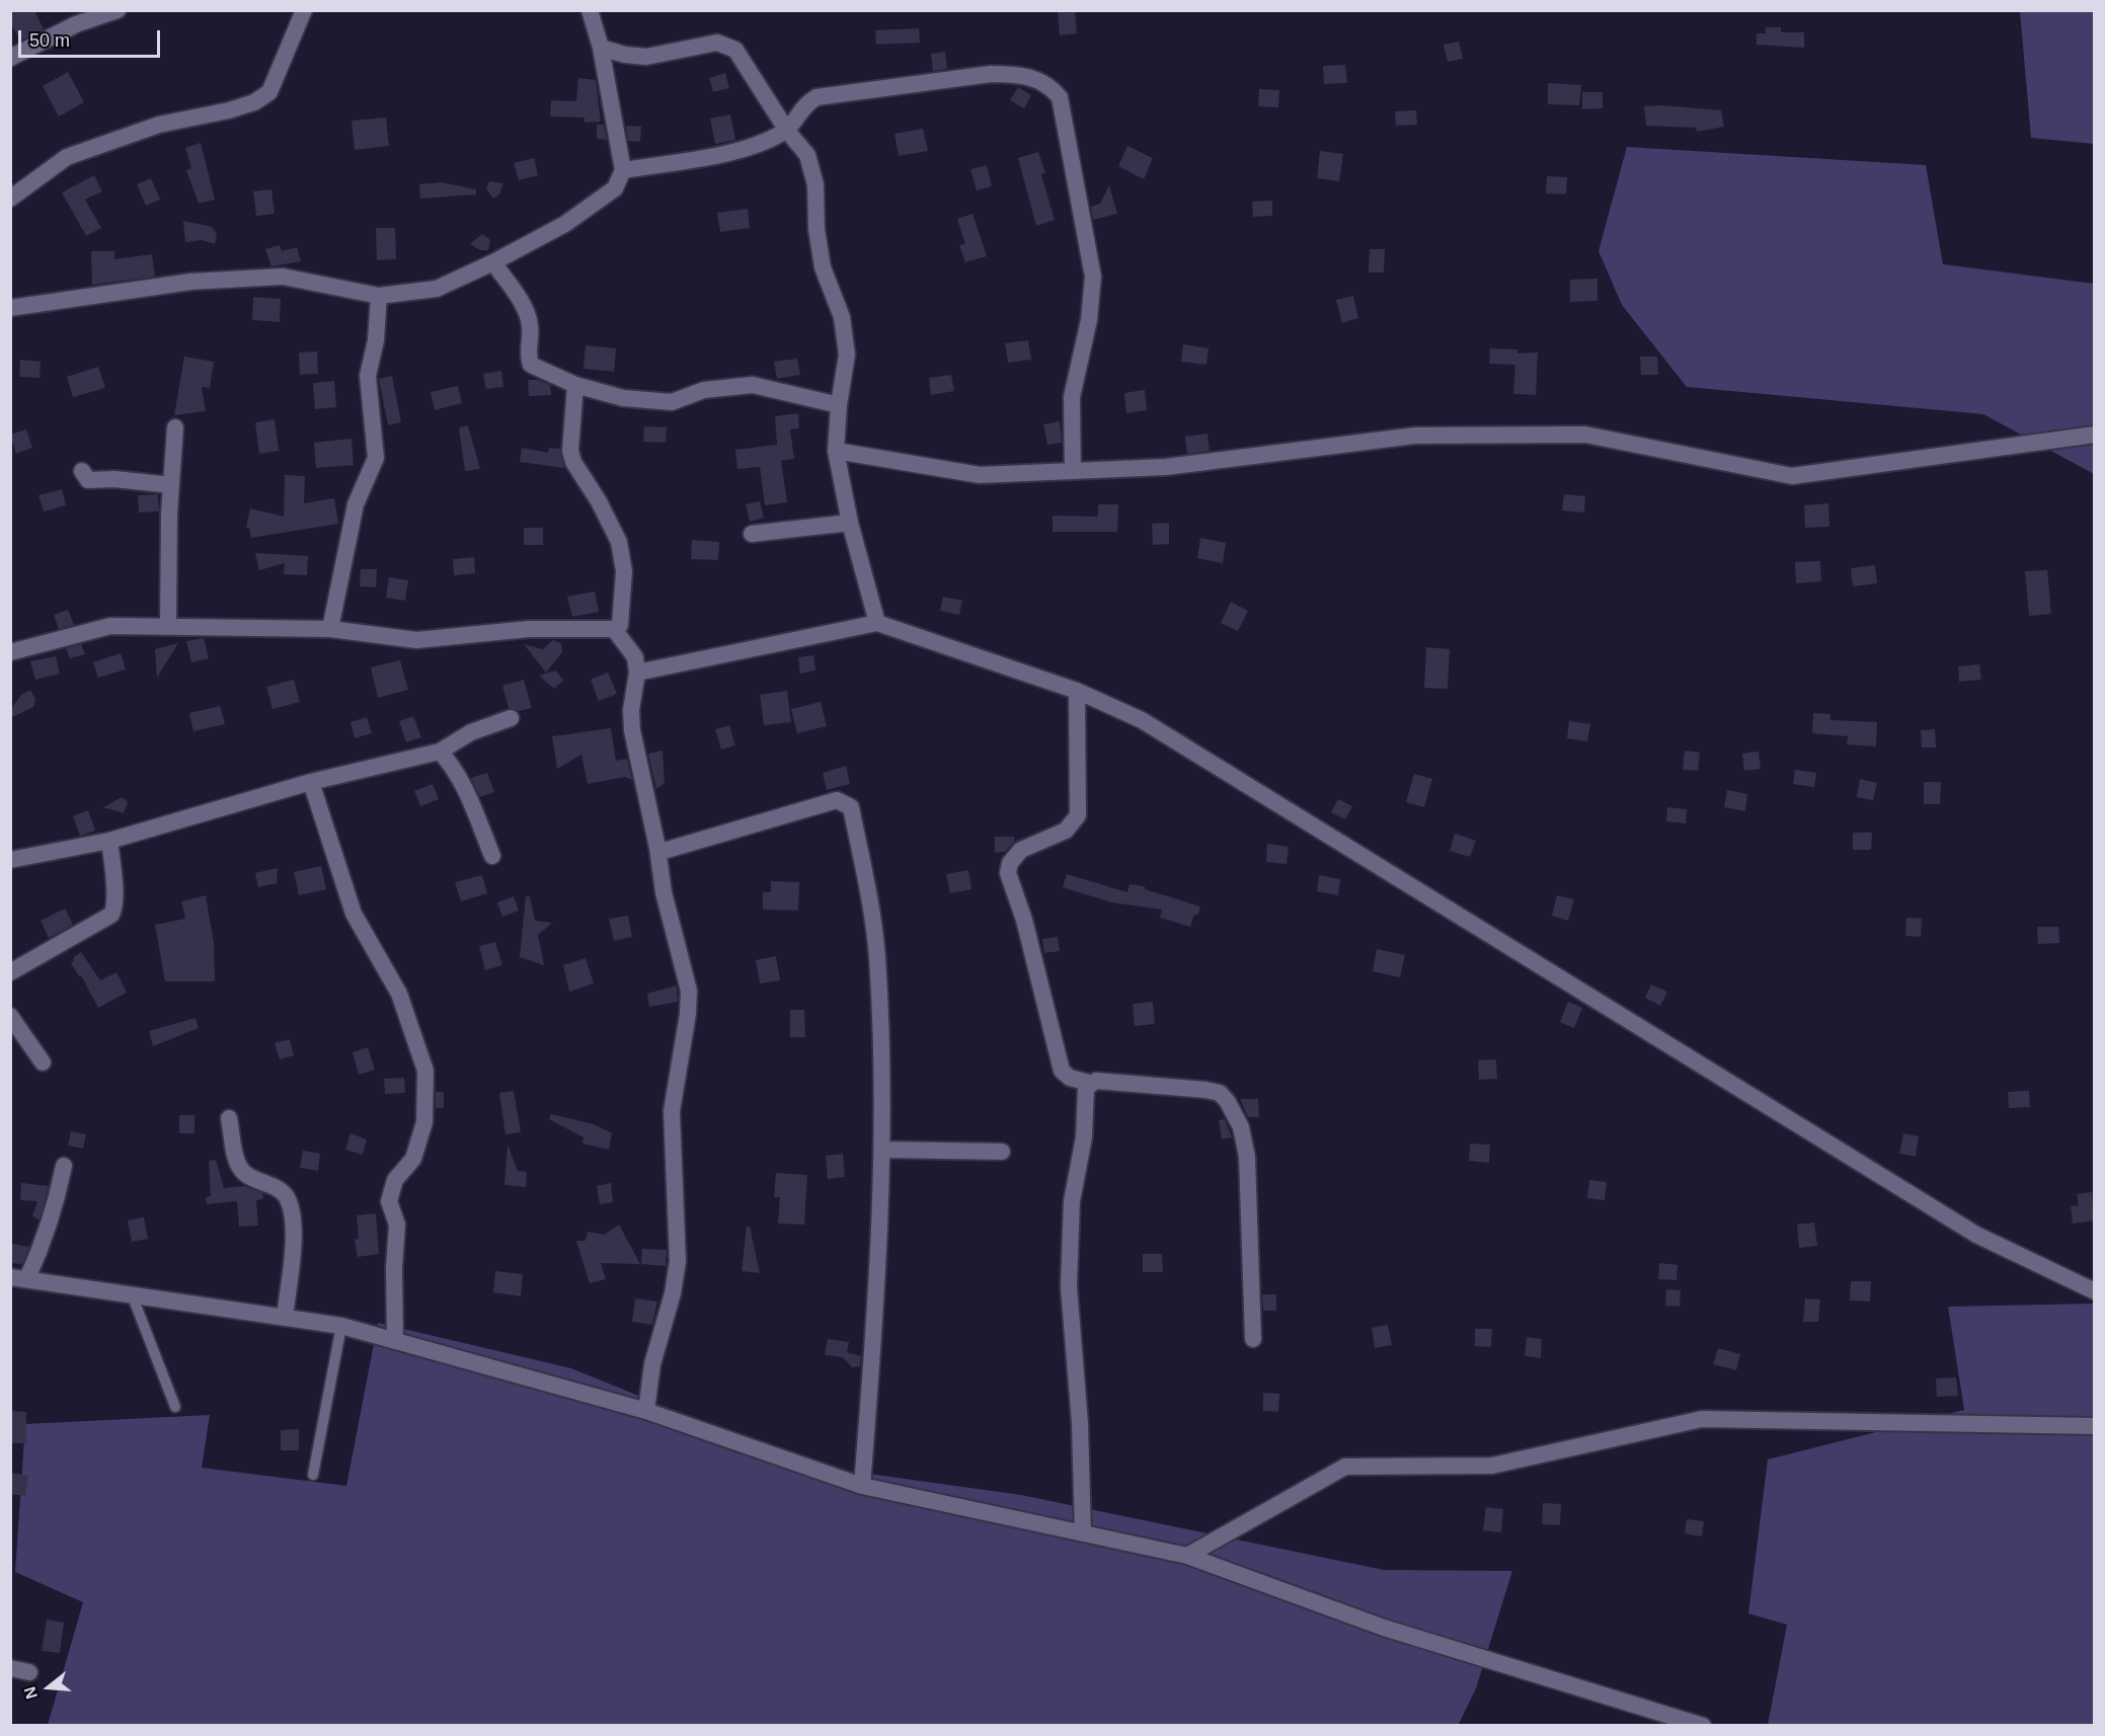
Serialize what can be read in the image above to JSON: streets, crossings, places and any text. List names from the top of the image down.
{
  "scale_bar": "50 m",
  "north": "left"
}
